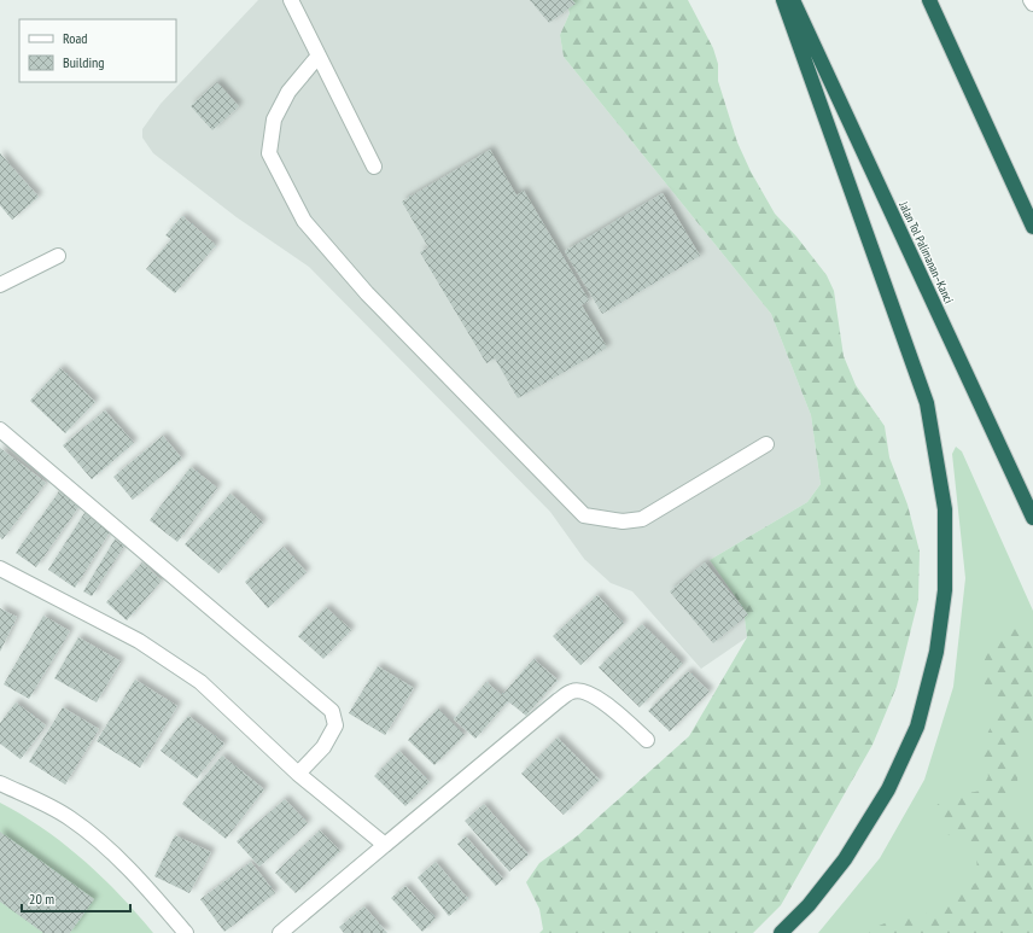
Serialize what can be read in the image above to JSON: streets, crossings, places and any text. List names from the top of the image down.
{
  "streets": {
    "highway": ["Jalan Tol Palimanan–Kanci"]
  },
  "legend": ["Road", "Building"],
  "scale_bar": "20 m"
}
